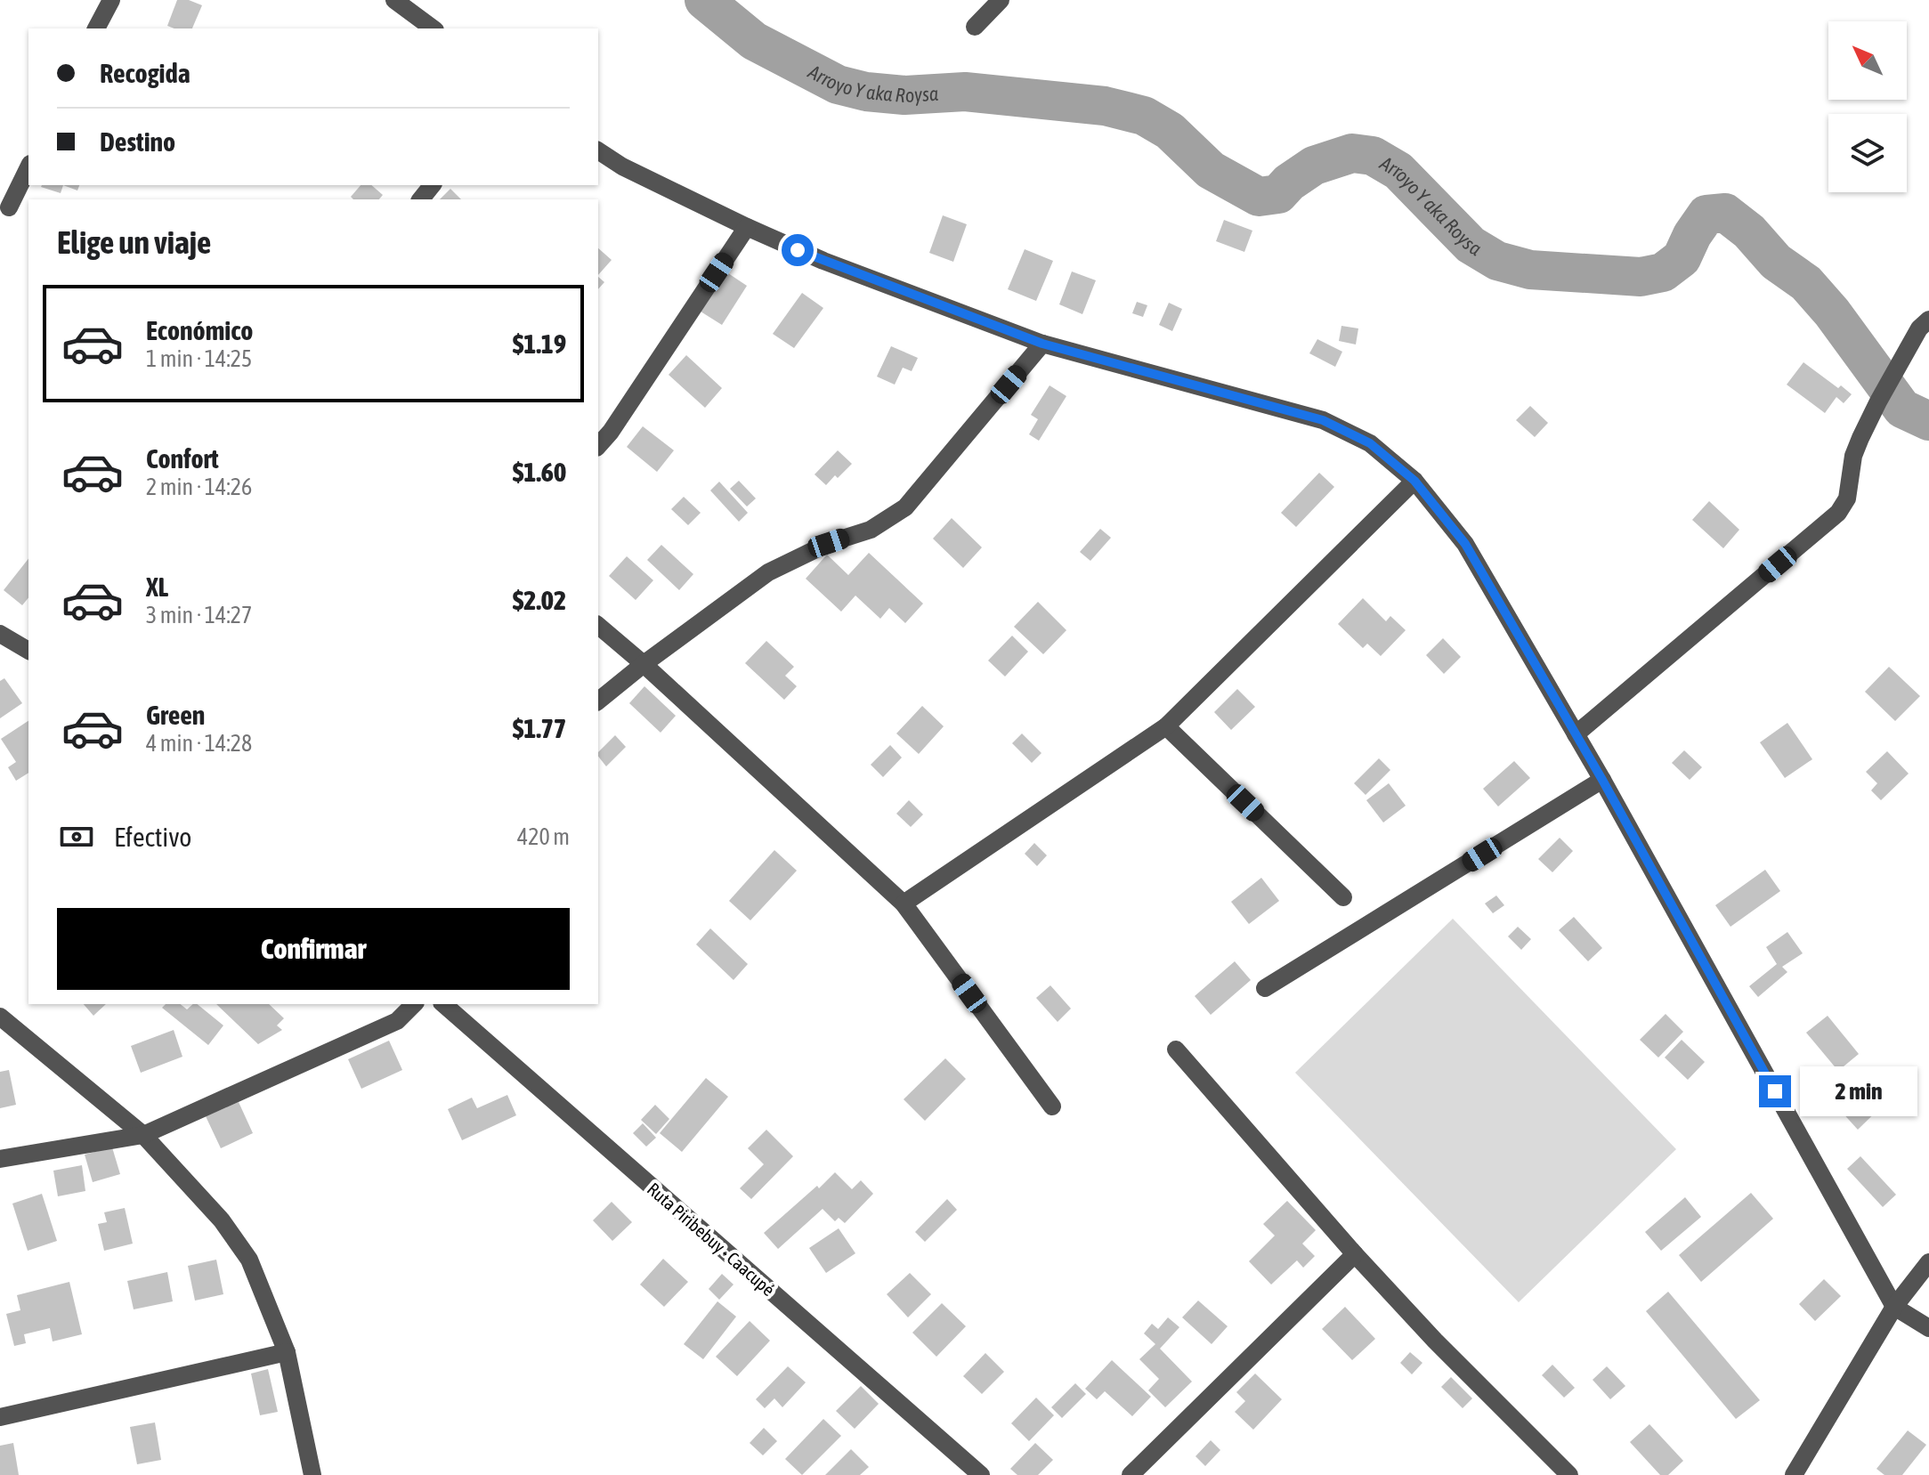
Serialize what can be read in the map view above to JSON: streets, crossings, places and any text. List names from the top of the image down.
{
  "streets": {
    "street": ["Ruta Piribebuy - Caacupé"]
  },
  "water": ["Arroyo Y aka Roysa"],
  "north": "top left",
  "page": {
    "banner": ["Recogida", "Destino"],
    "heading": "Elige un viaje",
    "list": [
      {
        "name": "Económico",
        "note": "1 min · 14:25",
        "value": "$1.19"
      },
      {
        "name": "Confort",
        "note": "2 min · 14:26",
        "value": "$1.60"
      },
      {
        "name": "XL",
        "note": "3 min · 14:27",
        "value": "$2.02"
      },
      {
        "name": "Green",
        "note": "4 min · 14:28",
        "value": "$1.77"
      }
    ],
    "pay": ["Efectivo", "420 m"],
    "buttons": "Confirmar",
    "bubble": "2 min"
  }
}
